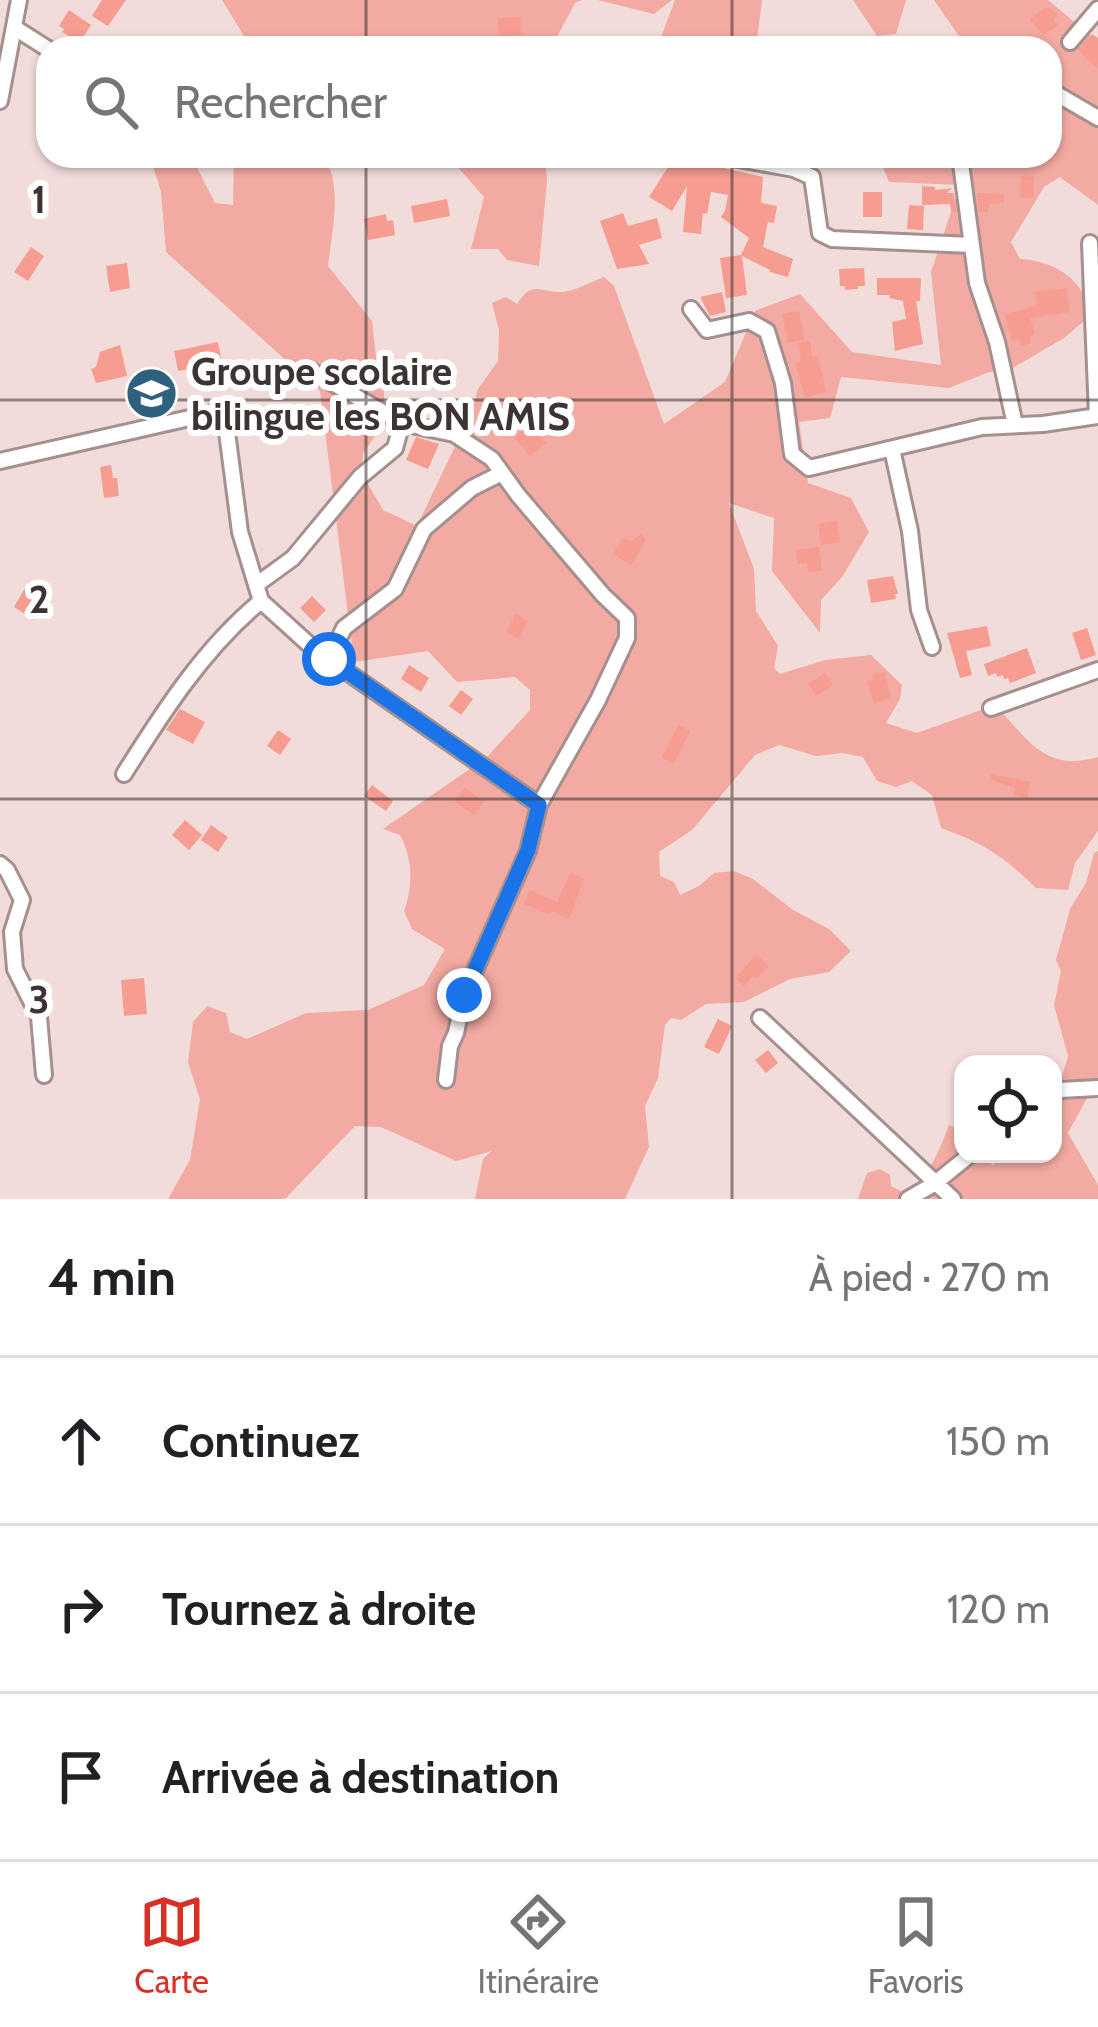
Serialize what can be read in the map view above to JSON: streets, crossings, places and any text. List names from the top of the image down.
{
  "places": {
    "school or university": ["Groupe scolaire bilingue les BON AMIS"]
  },
  "page": {
    "search": "Rechercher",
    "heading": ["4 min", "À pied · 270 m"],
    "list": [
      ["Continuez", "150 m"],
      ["Tournez à droite", "120 m"],
      "Arrivée à destination"
    ],
    "nav": ["Carte", "Itinéraire", "Favoris"]
  },
  "grid": {
    "rows": ["1", "2", "3"]
  }
}
